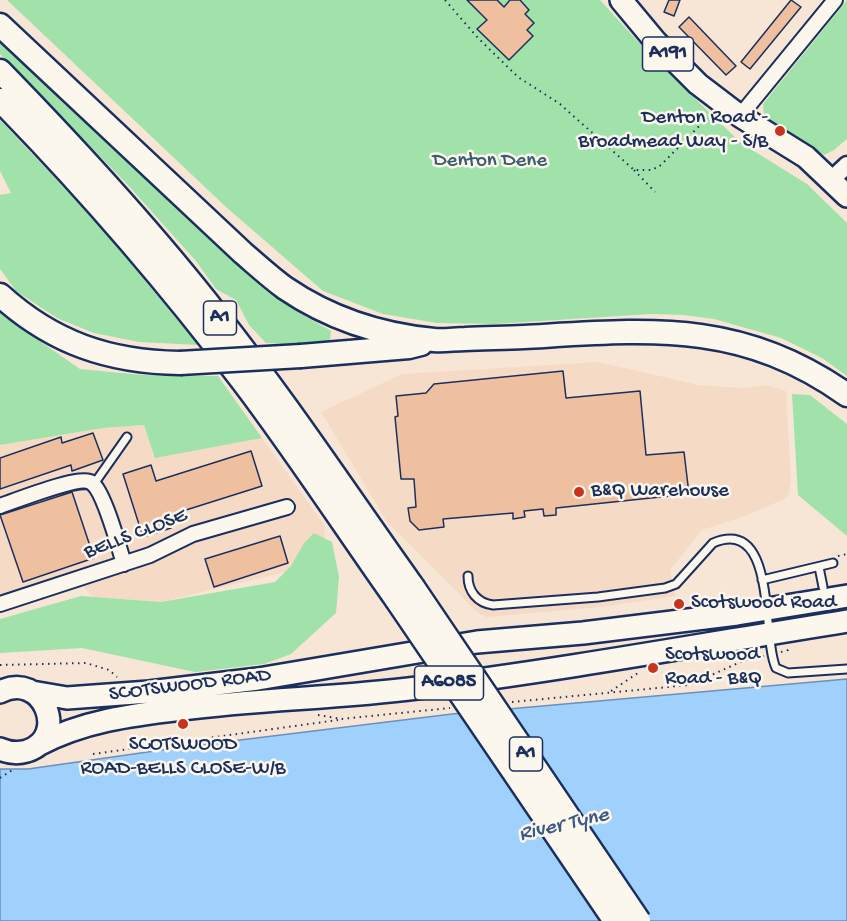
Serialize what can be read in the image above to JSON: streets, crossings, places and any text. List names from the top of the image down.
{
  "streets": {
    "highway": ["A1"],
    "main road": ["A191", "A6085", "SCOTSWOOD ROAD"],
    "street": ["BELLS CLOSE"]
  },
  "water": ["River Tyne"],
  "parks": ["Denton Dene"],
  "places": [
    "Denton Road - Broadmead Way - S/B",
    "B&Q Warehouse",
    "Scotswood Road",
    "Scotswood Road - B&Q",
    "SCOTSWOOD ROAD-BELLS CLOSE-W/B"
  ]
}
